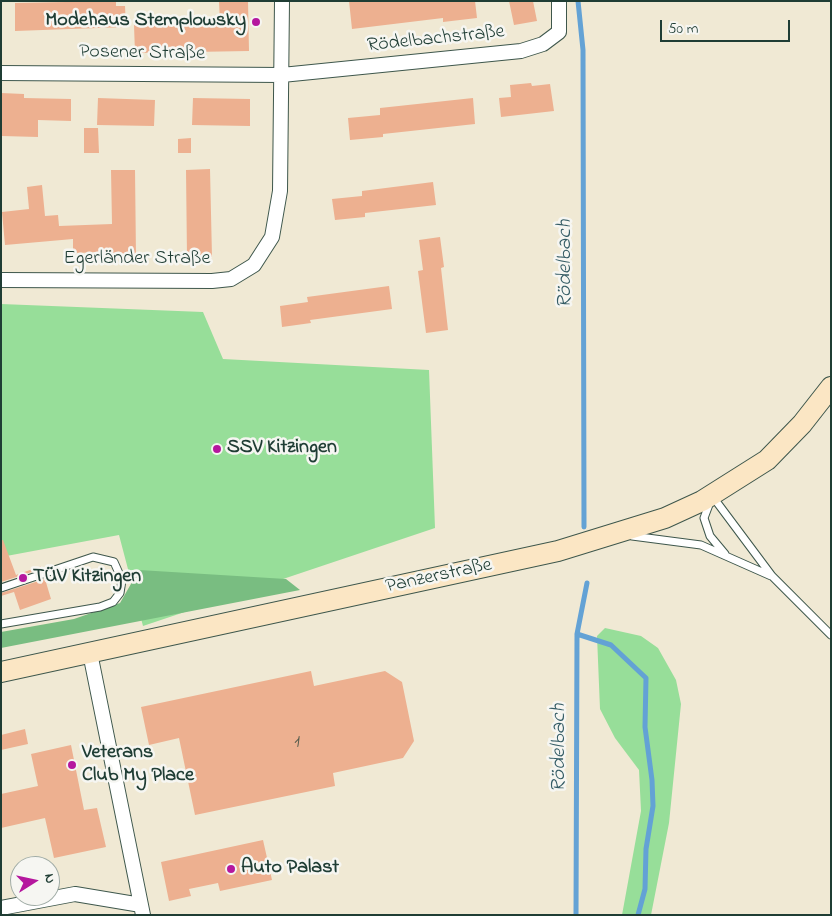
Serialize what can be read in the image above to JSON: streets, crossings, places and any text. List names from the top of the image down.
{
  "streets": {
    "main road": ["Panzerstraße"],
    "street": ["Rödelbachstraße", "Posener Straße", "Egerländer Straße"]
  },
  "crossings": [
    ["Rödelbachstraße", "Posener Straße"],
    ["Rödelbachstraße", "Egerländer Straße"],
    ["Posener Straße", "Egerländer Straße"]
  ],
  "water": ["Rödelbach"],
  "places": [
    "Modehaus Stemplowsky",
    "SSV Kitzingen",
    "TÜV Kitzingen",
    "Veterans Club My Place",
    "Auto Palast"
  ],
  "house_numbers": ["1"],
  "scale_bar": "50 m",
  "north": "right"
}
